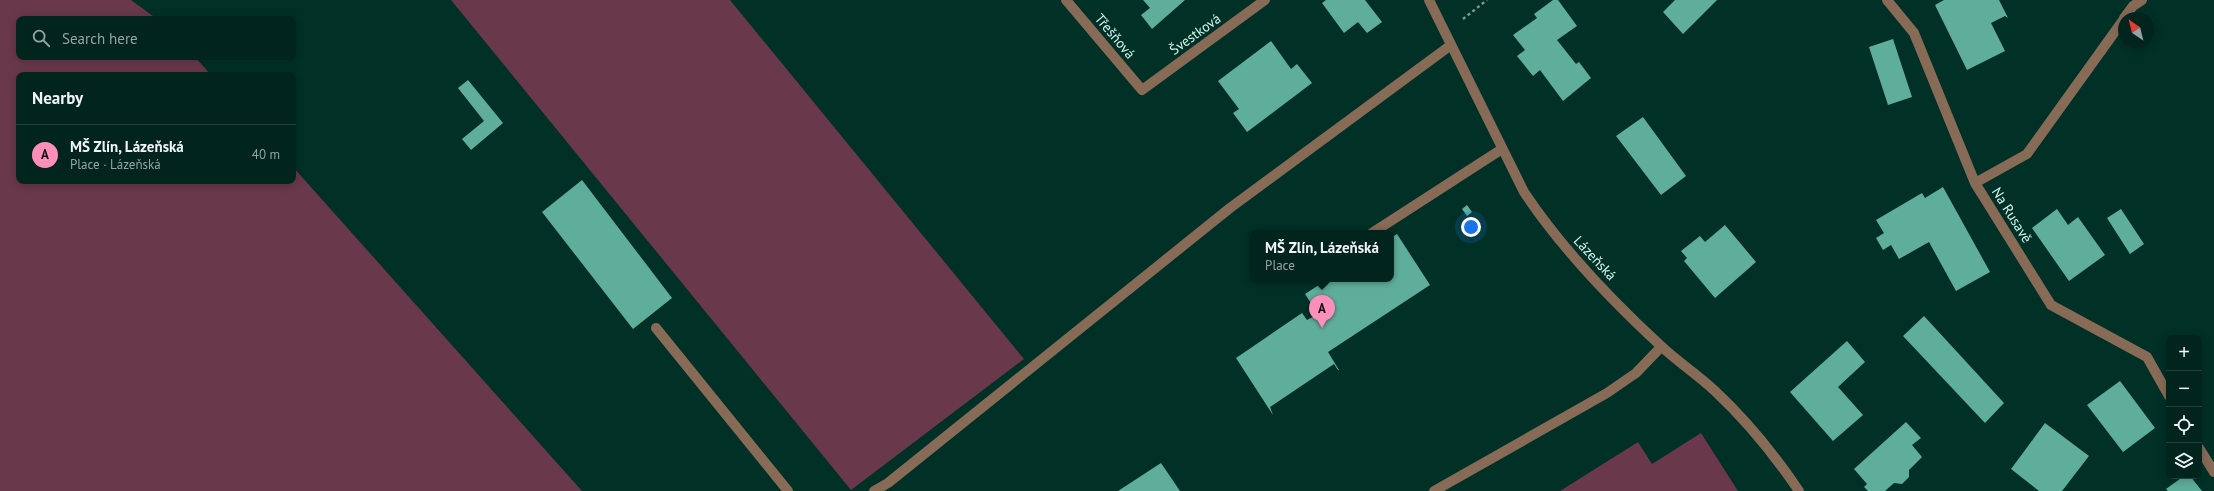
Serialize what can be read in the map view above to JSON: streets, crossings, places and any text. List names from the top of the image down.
{
  "streets": {
    "street": [
      "Švestková",
      "Třešňová",
      "Na Rusavě",
      "Lázeňská"
    ]
  },
  "crossings": [
    ["Švestková", "Třešňová"]
  ],
  "north": "top left",
  "page": {
    "search": "Search here",
    "heading": "Nearby",
    "list": [
      {
        "mark": "A",
        "name": "MŠ Zlín, Lázeňská",
        "note": "Place · Lázeňská",
        "value": "40 m"
      }
    ],
    "popup": ["MŠ Zlín, Lázeňská", "Place"],
    "pins": "A",
    "map_buttons": ["+", "−"]
  }
}
